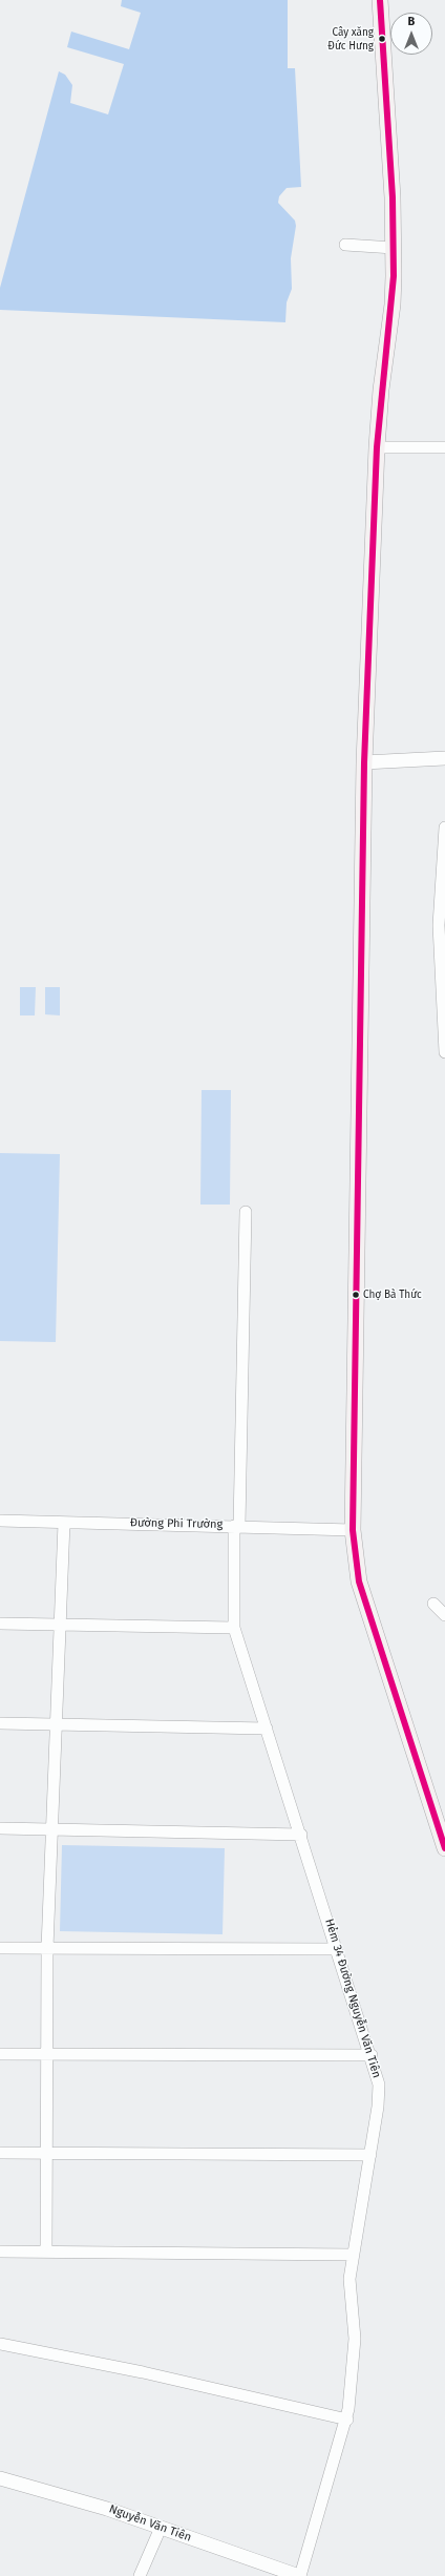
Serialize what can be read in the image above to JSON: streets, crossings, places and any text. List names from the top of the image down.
{
  "streets": {
    "street": ["Đường Phi Trường", "Hẻm 34 Đường Nguyễn Văn Tiên", "Nguyễn Văn Tiên"]
  },
  "crossings": [
    ["Đường Phi Trường", "Hẻm 34 Đường Nguyễn Văn Tiên"],
    ["Hẻm 34 Đường Nguyễn Văn Tiên", "Nguyễn Văn Tiên"]
  ],
  "places": ["Cây xăng Đức Hưng", "Chợ Bà Thức"],
  "north": "top"
}
